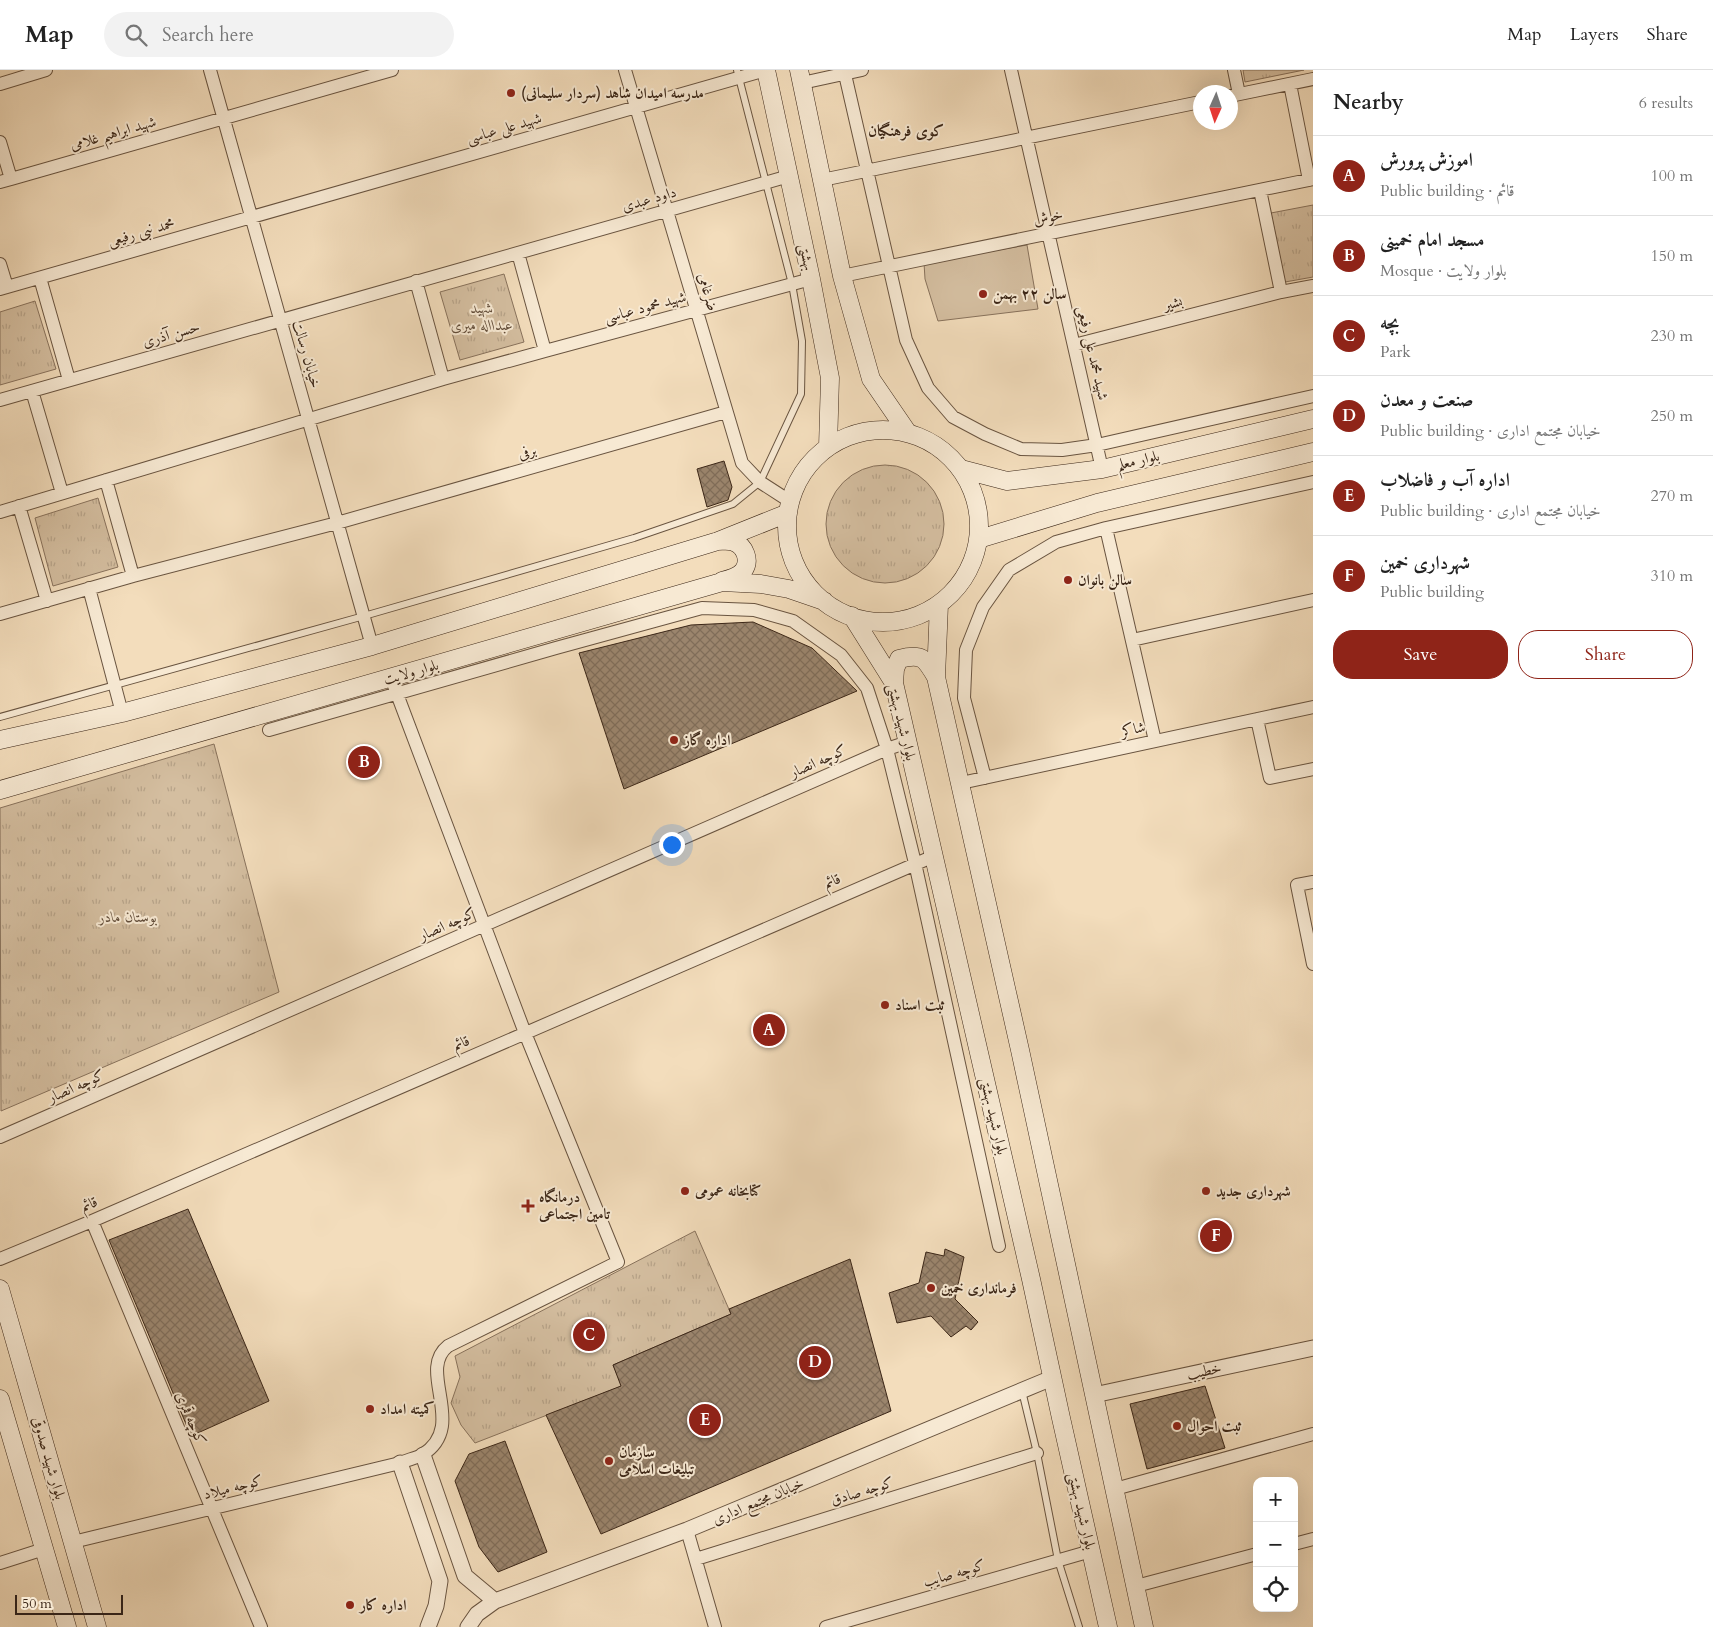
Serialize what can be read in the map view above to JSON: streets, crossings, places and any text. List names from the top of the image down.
{
  "streets": {
    "main road": [
      "بهشتی",
      "بلوار معلم",
      "بلوار ولایت",
      "بلوار شهید بهشتی",
      "بلوار شهید صدوقی"
    ],
    "street": [
      "شهید علی عباسی",
      "شهید ابراهیم غلامی",
      "داود عبدی",
      "خوش",
      "محمد نبی رفیعی",
      "ضرغامی",
      "بشیر",
      "شهید محمود عباسی",
      "حسن آذری",
      "شهید محمد علی رفیعی",
      "خیابان رسالت",
      "برفی",
      "شاکر",
      "کوچه انصار",
      "قائم",
      "خطیب",
      "کوچه قمری",
      "کوچه میلاد",
      "کوچه صادق",
      "خیابان مجتمع اداری",
      "کوچه صایب"
    ]
  },
  "crossings": [
    ["شهید علی عباسی", "محمد نبی رفیعی"],
    ["شهید علی عباسی", "بهشتی"],
    ["شهید علی عباسی", "ضرغامی"],
    ["شهید علی عباسی", "خیابان رسالت"],
    ["شهید ابراهیم غلامی", "خیابان رسالت"],
    ["داود عبدی", "بهشتی"],
    ["داود عبدی", "ضرغامی"],
    ["داود عبدی", "حسن آذری"],
    ["خوش", "بهشتی"],
    ["خوش", "شهید محمد علی رفیعی"],
    ["محمد نبی رفیعی", "خیابان رسالت"],
    ["بهشتی", "شهید محمود عباسی"],
    ["ضرغامی", "شهید محمود عباسی"],
    ["ضرغامی", "برفی"],
    ["بشیر", "شهید محمد علی رفیعی"],
    ["حسن آذری", "خیابان رسالت"],
    ["شهید محمد علی رفیعی", "بلوار معلم"],
    ["خیابان رسالت", "برفی"],
    ["بلوار شهید بهشتی", "کوچه انصار"],
    ["بلوار شهید بهشتی", "قائم"],
    ["بلوار شهید بهشتی", "خیابان مجتمع اداری"],
    ["بلوار شهید بهشتی", "کوچه صایب"],
    ["قائم", "کوچه قمری"],
    ["کوچه قمری", "کوچه میلاد"],
    ["بلوار شهید صدوقی", "کوچه میلاد"]
  ],
  "districts": ["کوی فرهنگیان"],
  "parks": ["شهید عبدااله میری", "بوستان مادر"],
  "places": {
    "other": [
      "مدرسه امیدان شاهد (سردار سلیمانی)",
      "سالن ۲۲ بهمن",
      "سالن بانوان",
      "اداره گاز",
      "ثبت اسناد",
      "کتابخانه عمومی",
      "شهرداری جدید",
      "فرمانداری خمین",
      "کمیته امداد",
      "ثبت احوال",
      "سازمان تبلیغات اسلامی",
      "اداره کار"
    ],
    "health": ["درمانگاه تامین اجتماعی"]
  },
  "scale_bar": "50 m",
  "north": "bottom",
  "page": {
    "header": "Map",
    "search": "Search here",
    "nav": ["Map", "Layers", "Share"],
    "heading": ["Nearby", "6 results"],
    "list": [
      {
        "mark": "A",
        "name": "اموزش پرورش",
        "note": "Public building · قائم",
        "value": "100 m"
      },
      {
        "mark": "B",
        "name": "مسجد امام خمینی",
        "note": "Mosque · بلوار ولایت",
        "value": "150 m"
      },
      {
        "mark": "C",
        "name": "بچه",
        "note": "Park",
        "value": "230 m"
      },
      {
        "mark": "D",
        "name": "صنعت و معدن",
        "note": "Public building · خیابان مجتمع اداری",
        "value": "250 m"
      },
      {
        "mark": "E",
        "name": "اداره آب و فاضلاب",
        "note": "Public building · خیابان مجتمع اداری",
        "value": "270 m"
      },
      {
        "mark": "F",
        "name": "شهرداری خمین",
        "note": "Public building",
        "value": "310 m"
      }
    ],
    "buttons": ["Save", "Share"],
    "pins": [
      "B",
      "A",
      "F",
      "C",
      "D",
      "E"
    ],
    "map_buttons": ["+", "−"],
    "scale": "50 m"
  }
}
